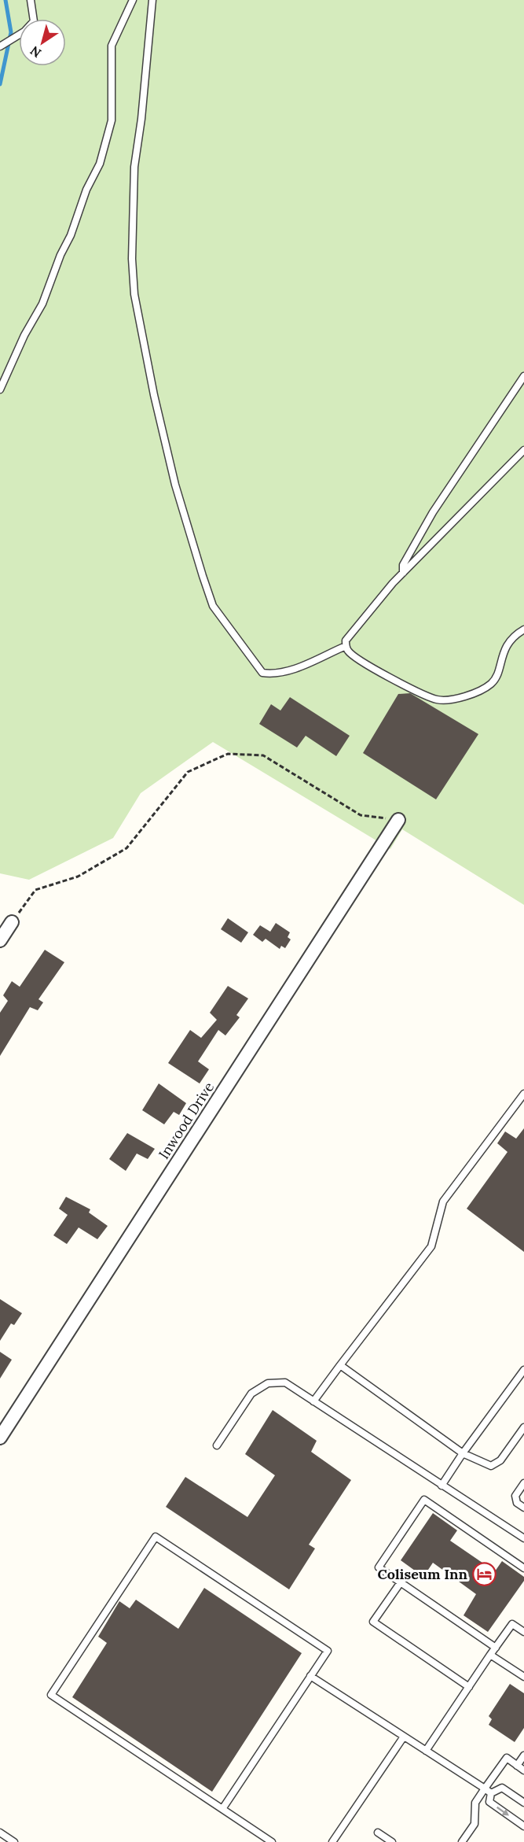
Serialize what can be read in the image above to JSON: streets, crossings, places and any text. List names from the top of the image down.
{
  "streets": {
    "street": ["Inwood Drive"]
  },
  "places": {
    "hotel": ["Coliseum Inn"]
  },
  "north": "bottom left"
}
